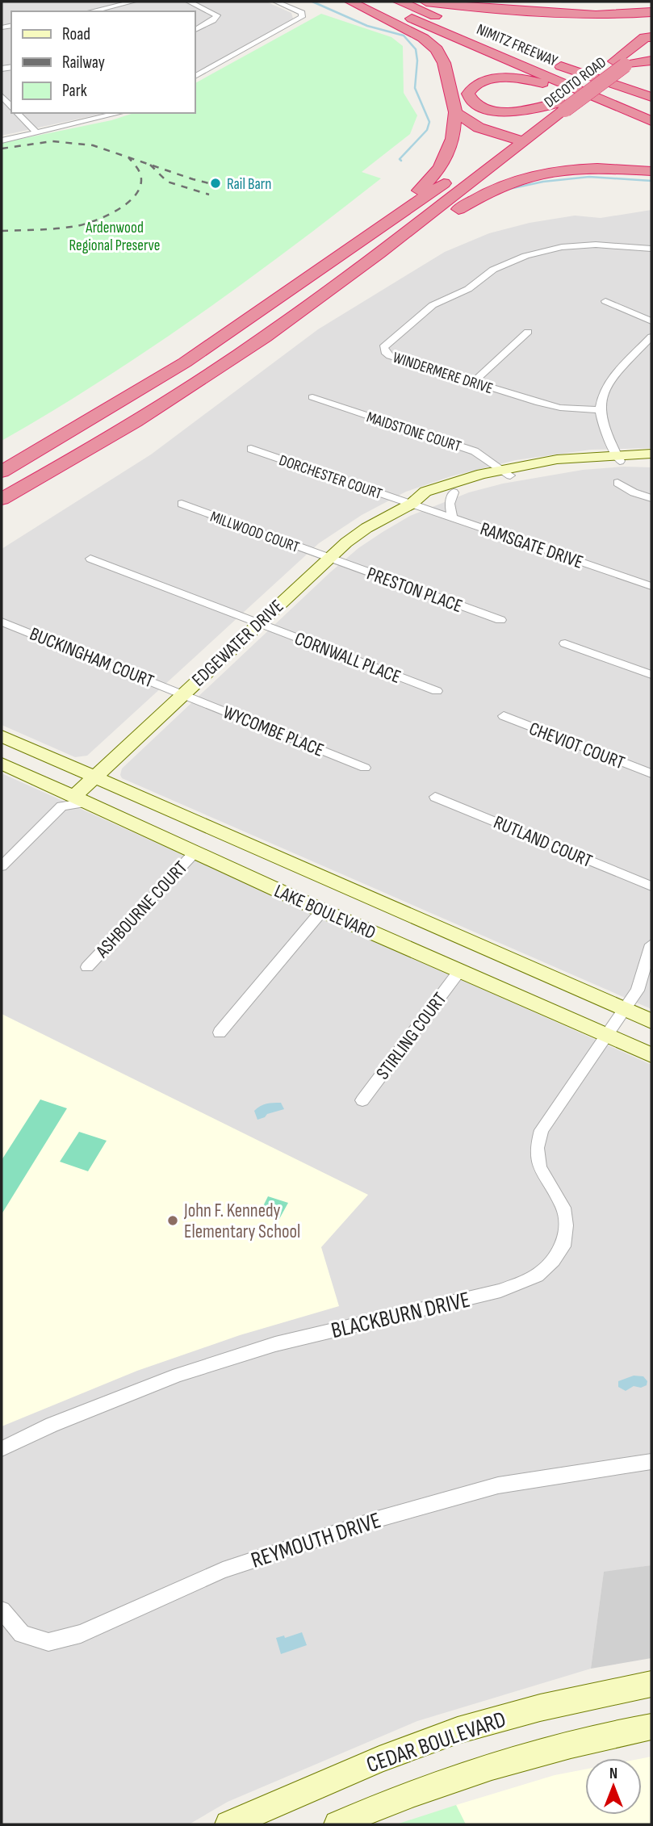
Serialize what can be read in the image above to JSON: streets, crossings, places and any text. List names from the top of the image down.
{
  "streets": {
    "highway": ["NIMITZ FREEWAY", "DECOTO ROAD"],
    "street": [
      "WINDERMERE DRIVE",
      "MAIDSTONE COURT",
      "DORCHESTER COURT",
      "MILLWOOD COURT",
      "RAMSGATE DRIVE",
      "PRESTON PLACE",
      "EDGEWATER DRIVE",
      "BUCKINGHAM COURT",
      "CORNWALL PLACE",
      "WYCOMBE PLACE",
      "CHEVIOT COURT",
      "RUTLAND COURT",
      "ASHBOURNE COURT",
      "LAKE BOULEVARD",
      "STIRLING COURT",
      "BLACKBURN DRIVE",
      "REYMOUTH DRIVE",
      "CEDAR BOULEVARD"
    ]
  },
  "crossings": [
    ["MAIDSTONE COURT", "EDGEWATER DRIVE"],
    ["DORCHESTER COURT", "RAMSGATE DRIVE"],
    ["DORCHESTER COURT", "EDGEWATER DRIVE"],
    ["MILLWOOD COURT", "PRESTON PLACE"],
    ["MILLWOOD COURT", "EDGEWATER DRIVE"],
    ["RAMSGATE DRIVE", "EDGEWATER DRIVE"],
    ["PRESTON PLACE", "EDGEWATER DRIVE"],
    ["EDGEWATER DRIVE", "BUCKINGHAM COURT"],
    ["EDGEWATER DRIVE", "CORNWALL PLACE"],
    ["EDGEWATER DRIVE", "WYCOMBE PLACE"],
    ["EDGEWATER DRIVE", "LAKE BOULEVARD"],
    ["BUCKINGHAM COURT", "WYCOMBE PLACE"],
    ["ASHBOURNE COURT", "LAKE BOULEVARD"],
    ["LAKE BOULEVARD", "STIRLING COURT"],
    ["LAKE BOULEVARD", "BLACKBURN DRIVE"]
  ],
  "parks": ["Ardenwood Regional Preserve"],
  "places": ["Rail Barn", "John F. Kennedy Elementary School"],
  "legend": ["Road", "Railway", "Park"],
  "north": "top"
}
